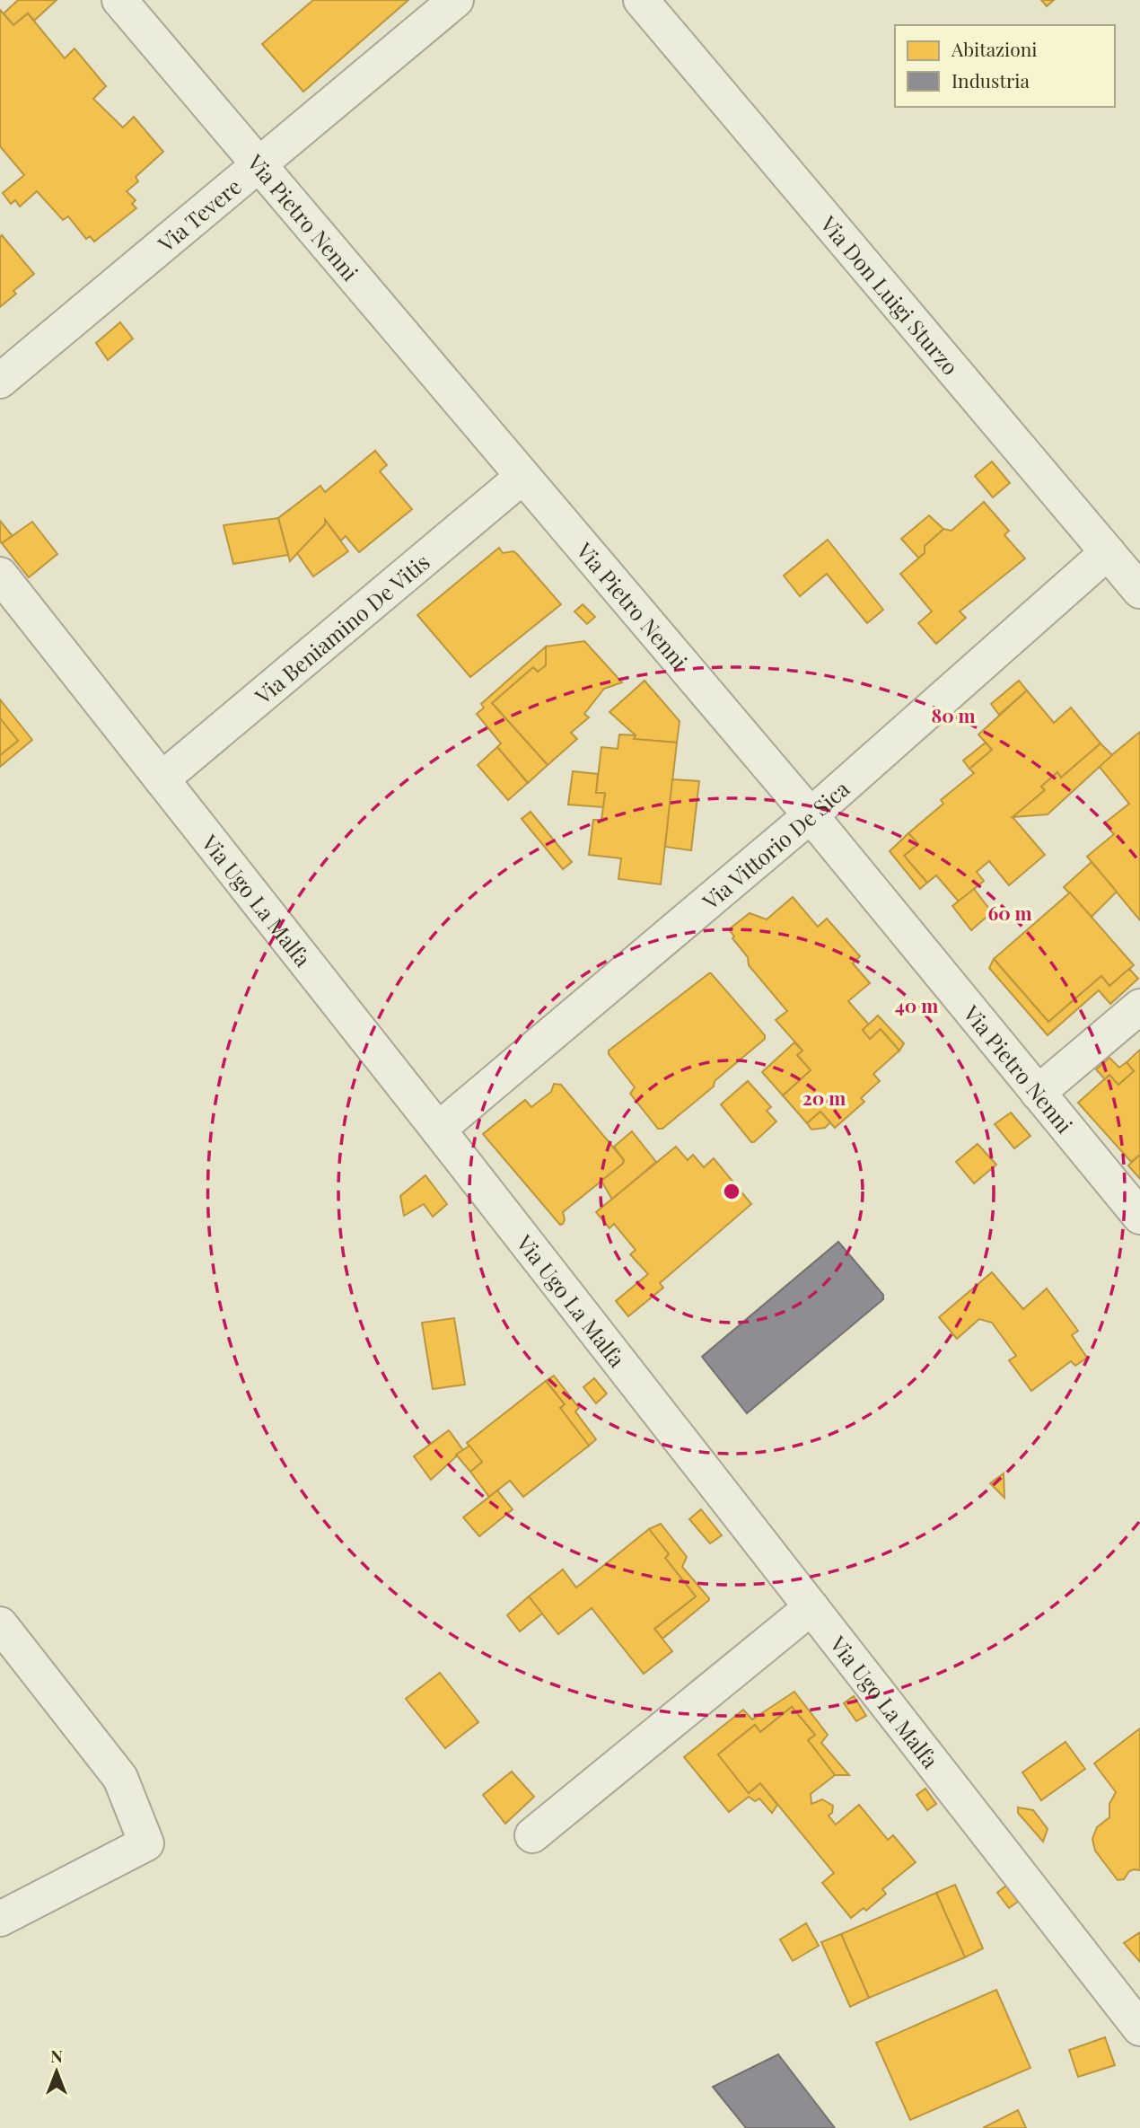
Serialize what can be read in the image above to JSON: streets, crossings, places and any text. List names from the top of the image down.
{
  "streets": {
    "street": [
      "Via Tevere",
      "Via Pietro Nenni",
      "Via Don Luigi Sturzo",
      "Via Beniamino De Vitis",
      "Via Vittorio De Sica",
      "Via Ugo La Malfa"
    ]
  },
  "crossings": [
    ["Via Tevere", "Via Pietro Nenni"],
    ["Via Pietro Nenni", "Via Beniamino De Vitis"],
    ["Via Pietro Nenni", "Via Vittorio De Sica"],
    ["Via Don Luigi Sturzo", "Via Vittorio De Sica"],
    ["Via Beniamino De Vitis", "Via Ugo La Malfa"],
    ["Via Vittorio De Sica", "Via Ugo La Malfa"]
  ],
  "legend": ["Abitazioni", "Industria"],
  "north": "top",
  "rings": [
    "80 m",
    "60 m",
    "40 m",
    "20 m"
  ]
}
